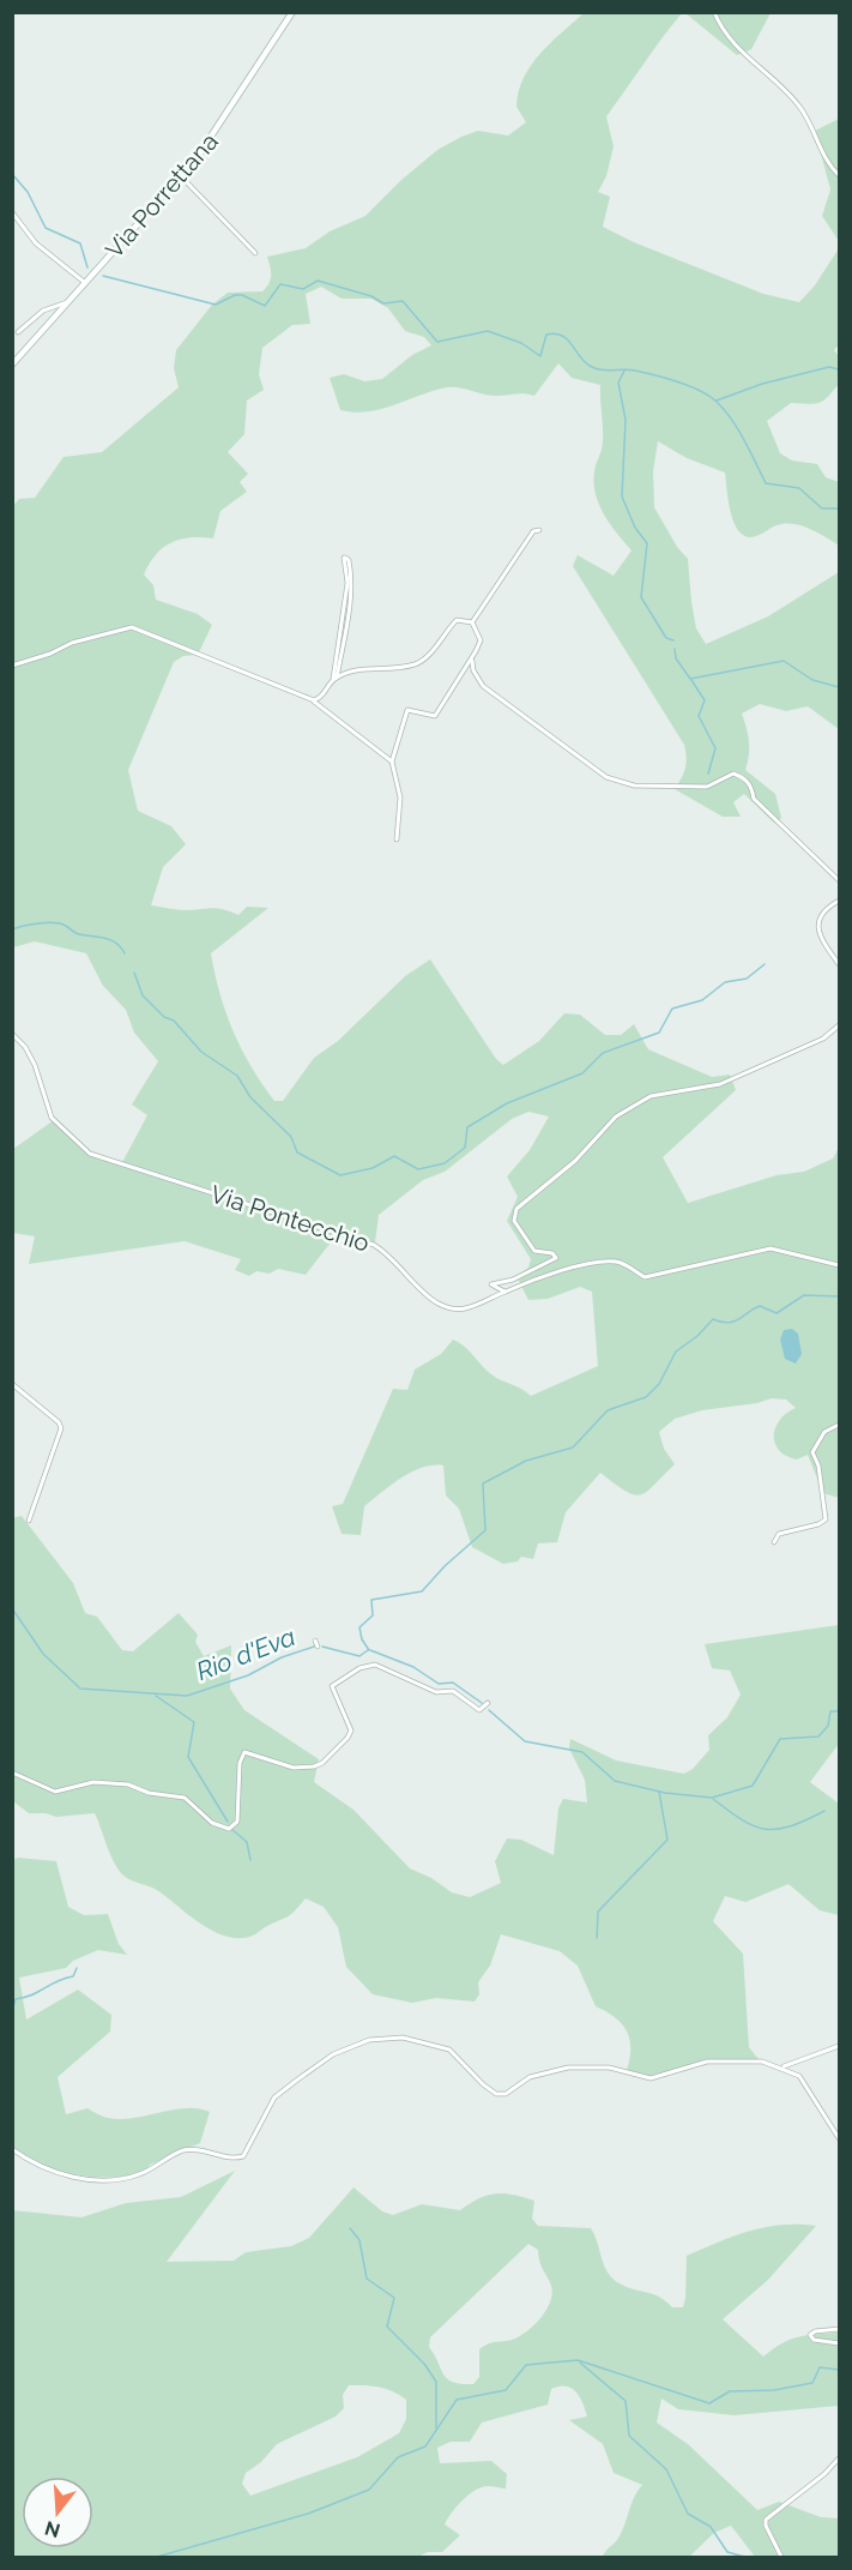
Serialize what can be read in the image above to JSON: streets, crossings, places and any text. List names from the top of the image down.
{
  "streets": {
    "main road": ["Via Porrettana"],
    "street": ["Via Pontecchio"]
  },
  "water": ["Rio d'Eva"],
  "north": "bottom"
}
